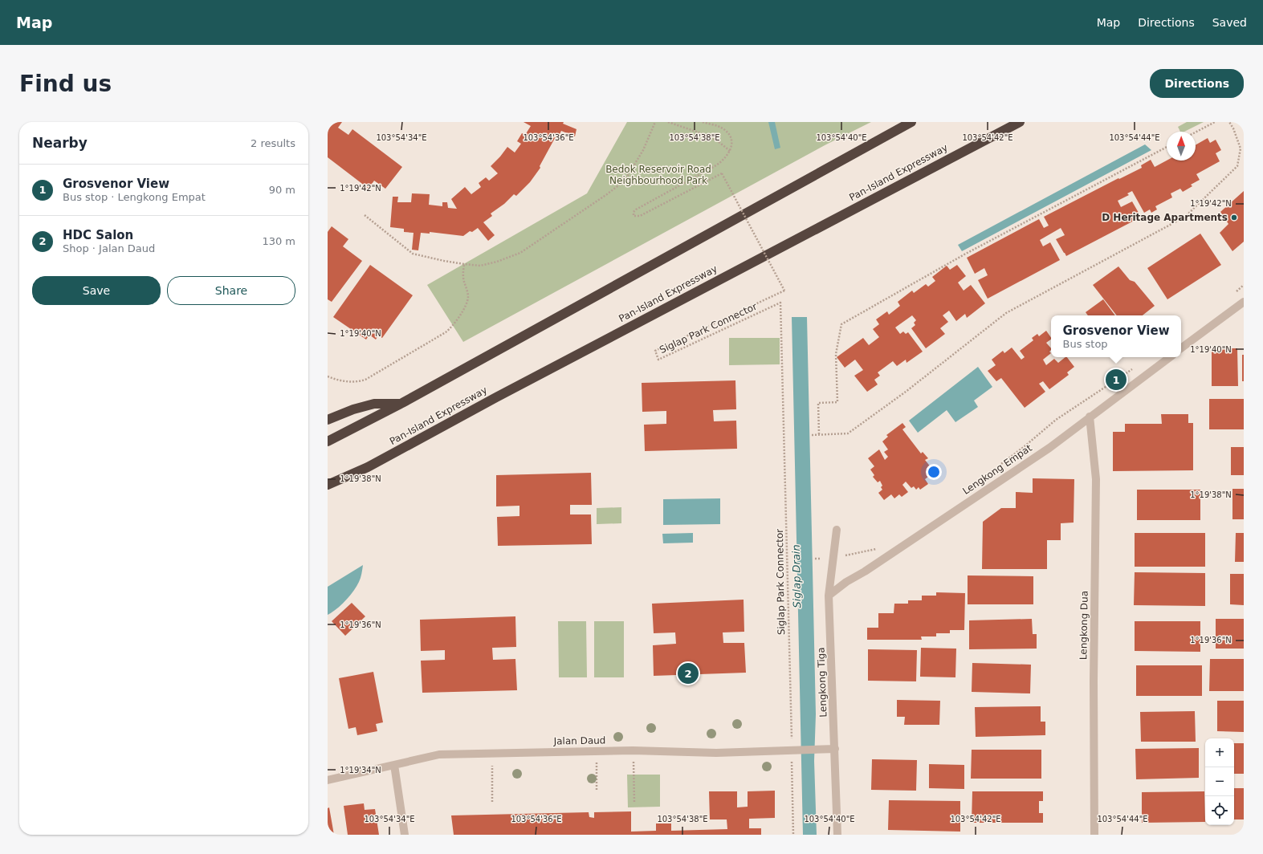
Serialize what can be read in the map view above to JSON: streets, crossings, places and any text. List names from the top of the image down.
{
  "streets": {
    "highway": ["Pan-Island Expressway"],
    "street": [
      "Lengkong Empat",
      "Lengkong Dua",
      "Lengkong Tiga",
      "Jalan Daud"
    ],
    "path": ["Siglap Park Connector"]
  },
  "crossings": [
    ["Siglap Park Connector", "Jalan Daud"],
    ["Lengkong Empat", "Lengkong Dua"],
    ["Lengkong Empat", "Lengkong Tiga"],
    ["Lengkong Tiga", "Jalan Daud"]
  ],
  "water": ["Siglap Drain"],
  "parks": ["Bedok Reservoir Road Neighbourhood Park"],
  "places": ["D Heritage Apartments"],
  "north": "top",
  "page": {
    "header": "Map",
    "nav": ["Map", "Directions", "Saved"],
    "buttons": [
      "Directions",
      ["Save", "Share"]
    ],
    "title": "Find us",
    "heading": ["Nearby", "2 results"],
    "list": [
      {
        "mark": "1",
        "name": "Grosvenor View",
        "note": "Bus stop · Lengkong Empat",
        "value": "90 m"
      },
      {
        "mark": "2",
        "name": "HDC Salon",
        "note": "Shop · Jalan Daud",
        "value": "130 m"
      }
    ],
    "popup": ["Grosvenor View", "Bus stop"],
    "pins": ["1", "2"],
    "map_buttons": ["+", "−"]
  },
  "coordinates": [
    "103°54'34\"E",
    "103°54'36\"E",
    "103°54'38\"E",
    "103°54'40\"E",
    "103°54'42\"E",
    "103°54'44\"E",
    "1°19'42\"N",
    "1°19'40\"N",
    "1°19'38\"N",
    "1°19'36\"N",
    "1°19'34\"N"
  ]
}
